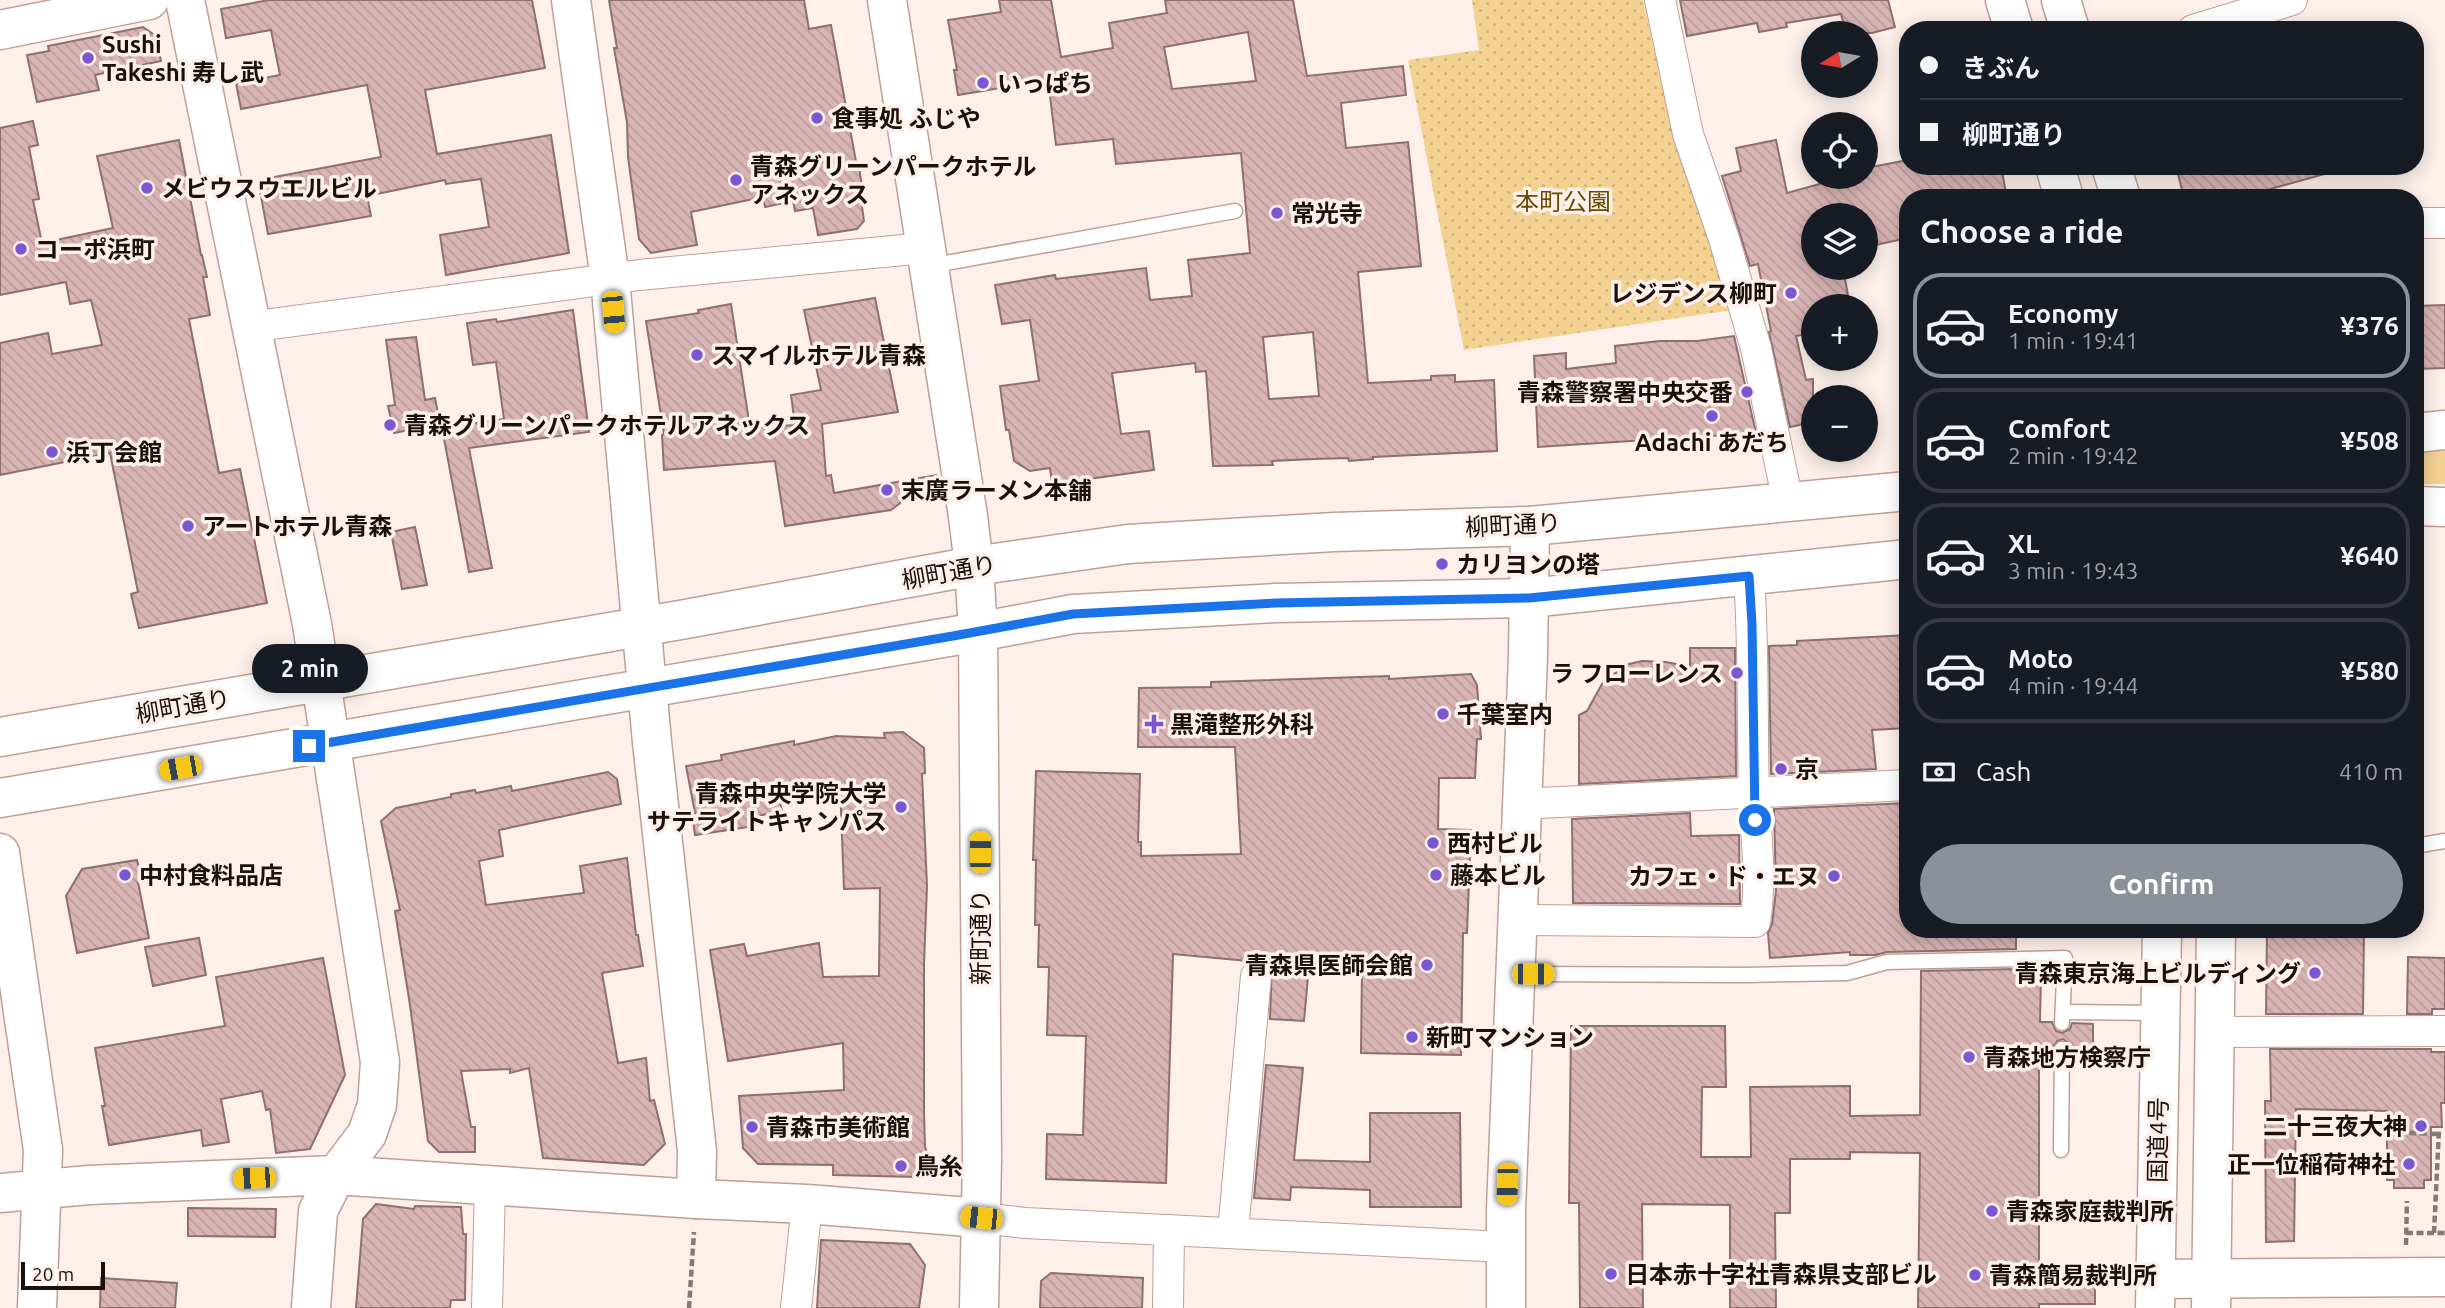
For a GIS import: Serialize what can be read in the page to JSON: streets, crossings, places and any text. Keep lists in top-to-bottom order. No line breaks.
{"streets":{"main road":["柳町通り","新町通り","国道4号"]},"crossings":[["柳町通り","新町通り"]],"parks":["本町公園"],"places":{"other":["Sushi Takeshi 寿し武","いっぱち","食事処 ふじや","青森グリーンパークホテル アネックス","メビウスウエルビル","常光寺","コーポ浜町","レジデンス柳町","スマイルホテル青森","青森警察署中央交番","Adachi あだち","青森グリーンパークホテルアネックス","浜丁会館","末廣ラーメン本舗","アートホテル青森","カリヨンの塔","ラ フローレンス","千葉室内","京","青森中央学院大学 サテライトキャンパス","西村ビル","中村食料品店","藤本ビル","カフェ・ド・エヌ","青森県医師会館","青森東京海上ビルディング","新町マンション","青森地方検察庁","二十三夜大神","青森市美術館","正一位稲荷神社","鳥糸","青森家庭裁判所","日本赤十字社青森県支部ビル","青森簡易裁判所"],"health":["黒滝整形外科"]},"scale_bar":"20 m","north":"left","page":{"map_buttons":["+","−"],"banner":["きぶん","柳町通り"],"heading":"Choose a ride","list":[{"name":"Economy","note":"1 min · 19:41","value":"¥376"},{"name":"Comfort","note":"2 min · 19:42","value":"¥508"},{"name":"XL","note":"3 min · 19:43","value":"¥640"},{"name":"Moto","note":"4 min · 19:44","value":"¥580"}],"bubble":"2 min","pay":["Cash","410 m"],"buttons":"Confirm","scale":"20 m"}}
